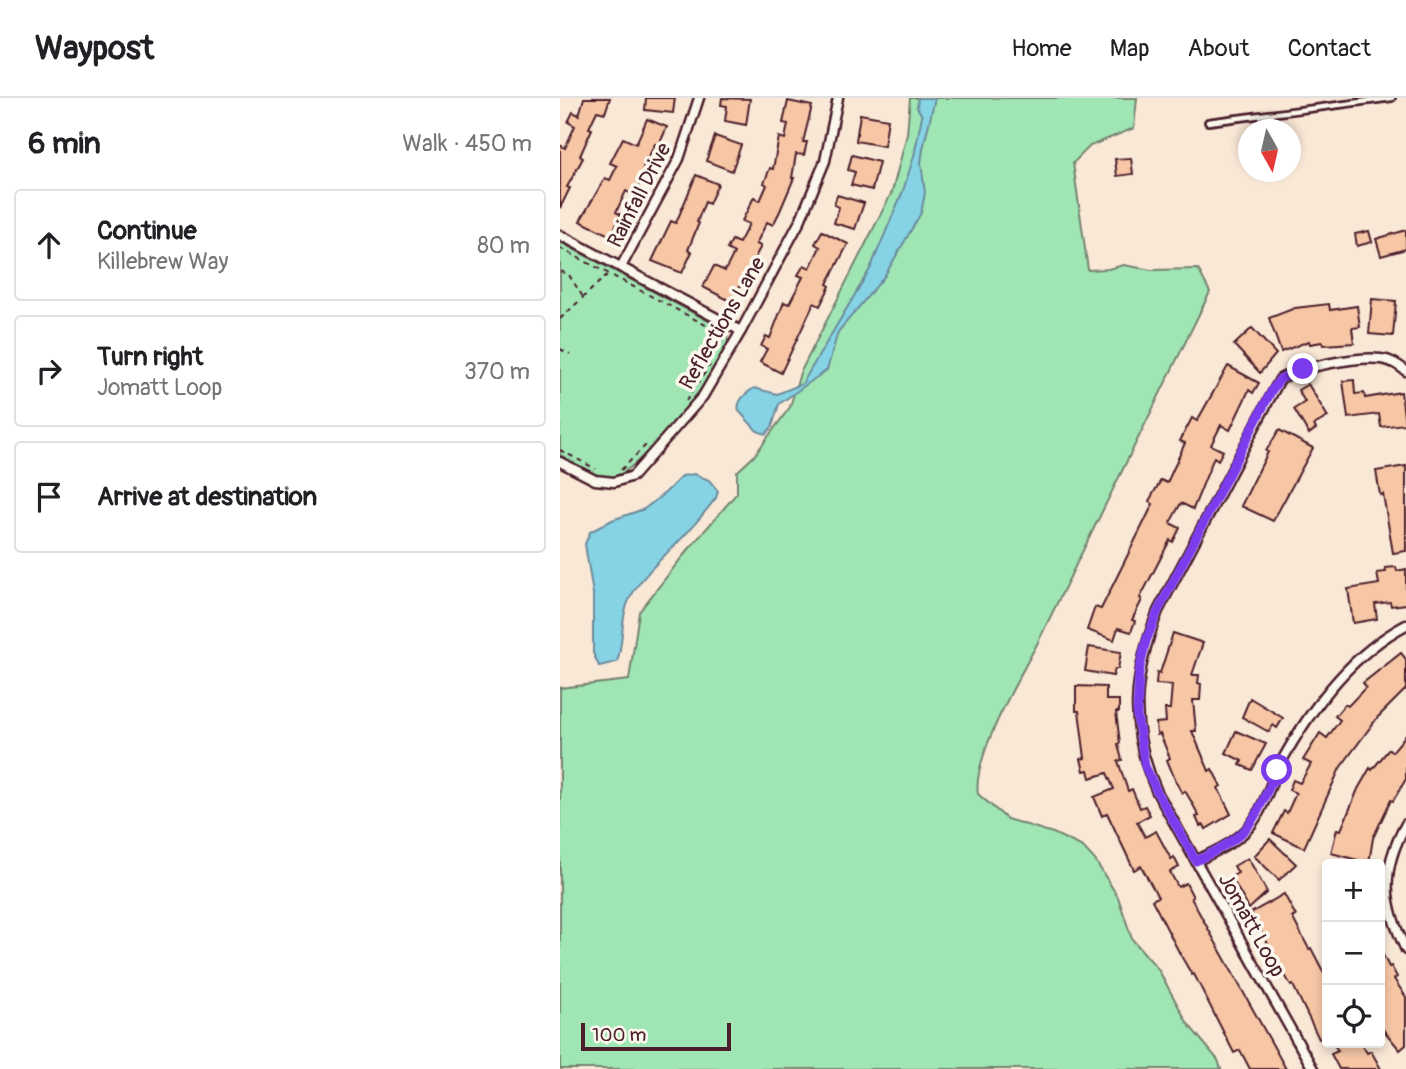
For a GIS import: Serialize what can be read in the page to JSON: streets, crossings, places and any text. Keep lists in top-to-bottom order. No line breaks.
{"streets":{"street":["Rainfall Drive","Reflections Lane","Jomatt Loop"]},"scale_bar":"100 m","north":"bottom","page":{"header":"Waypost","nav":["Home","Map","About","Contact"],"heading":["6 min","Walk · 450 m"],"list":[["Continue","Killebrew Way","80 m"],["Turn right","Jomatt Loop","370 m"],"Arrive at destination"],"map_buttons":["+","−"],"scale":"100 m"}}
